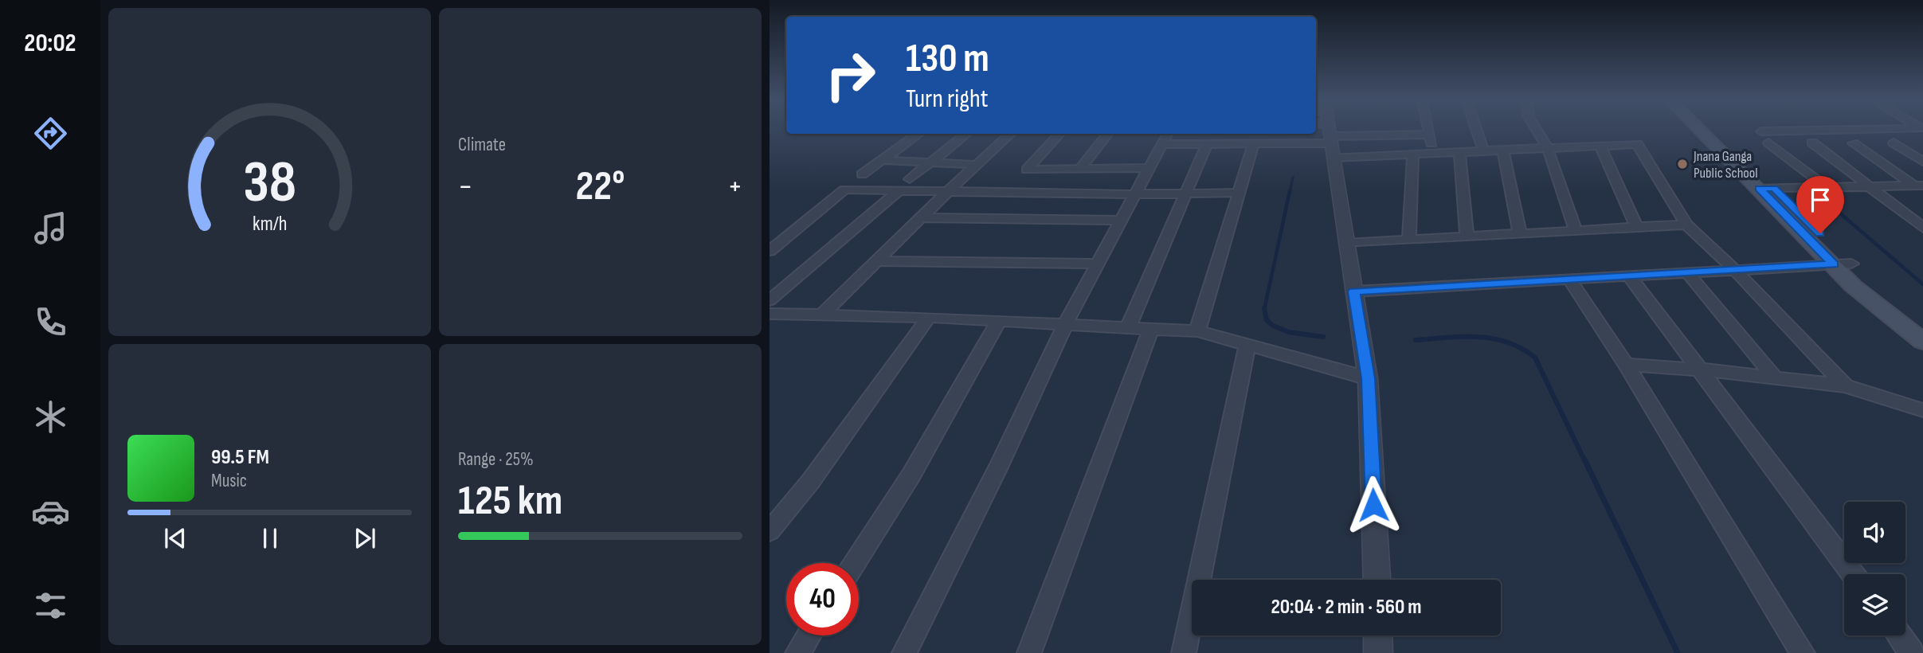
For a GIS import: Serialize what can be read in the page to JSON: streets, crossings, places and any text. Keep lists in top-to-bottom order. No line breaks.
{"places":["Jnana Ganga Public School"],"page":{"tabs":"20:02","tile":["Climate",["Range · 25%","125 km"]],"turn":["130 m","Turn right"],"heat":["−","22°","+"],"song":["99.5 FM","Music"],"limit":"40","trip":"20:04 · 2 min · 560 m","gauge":["38","km/h"]}}
